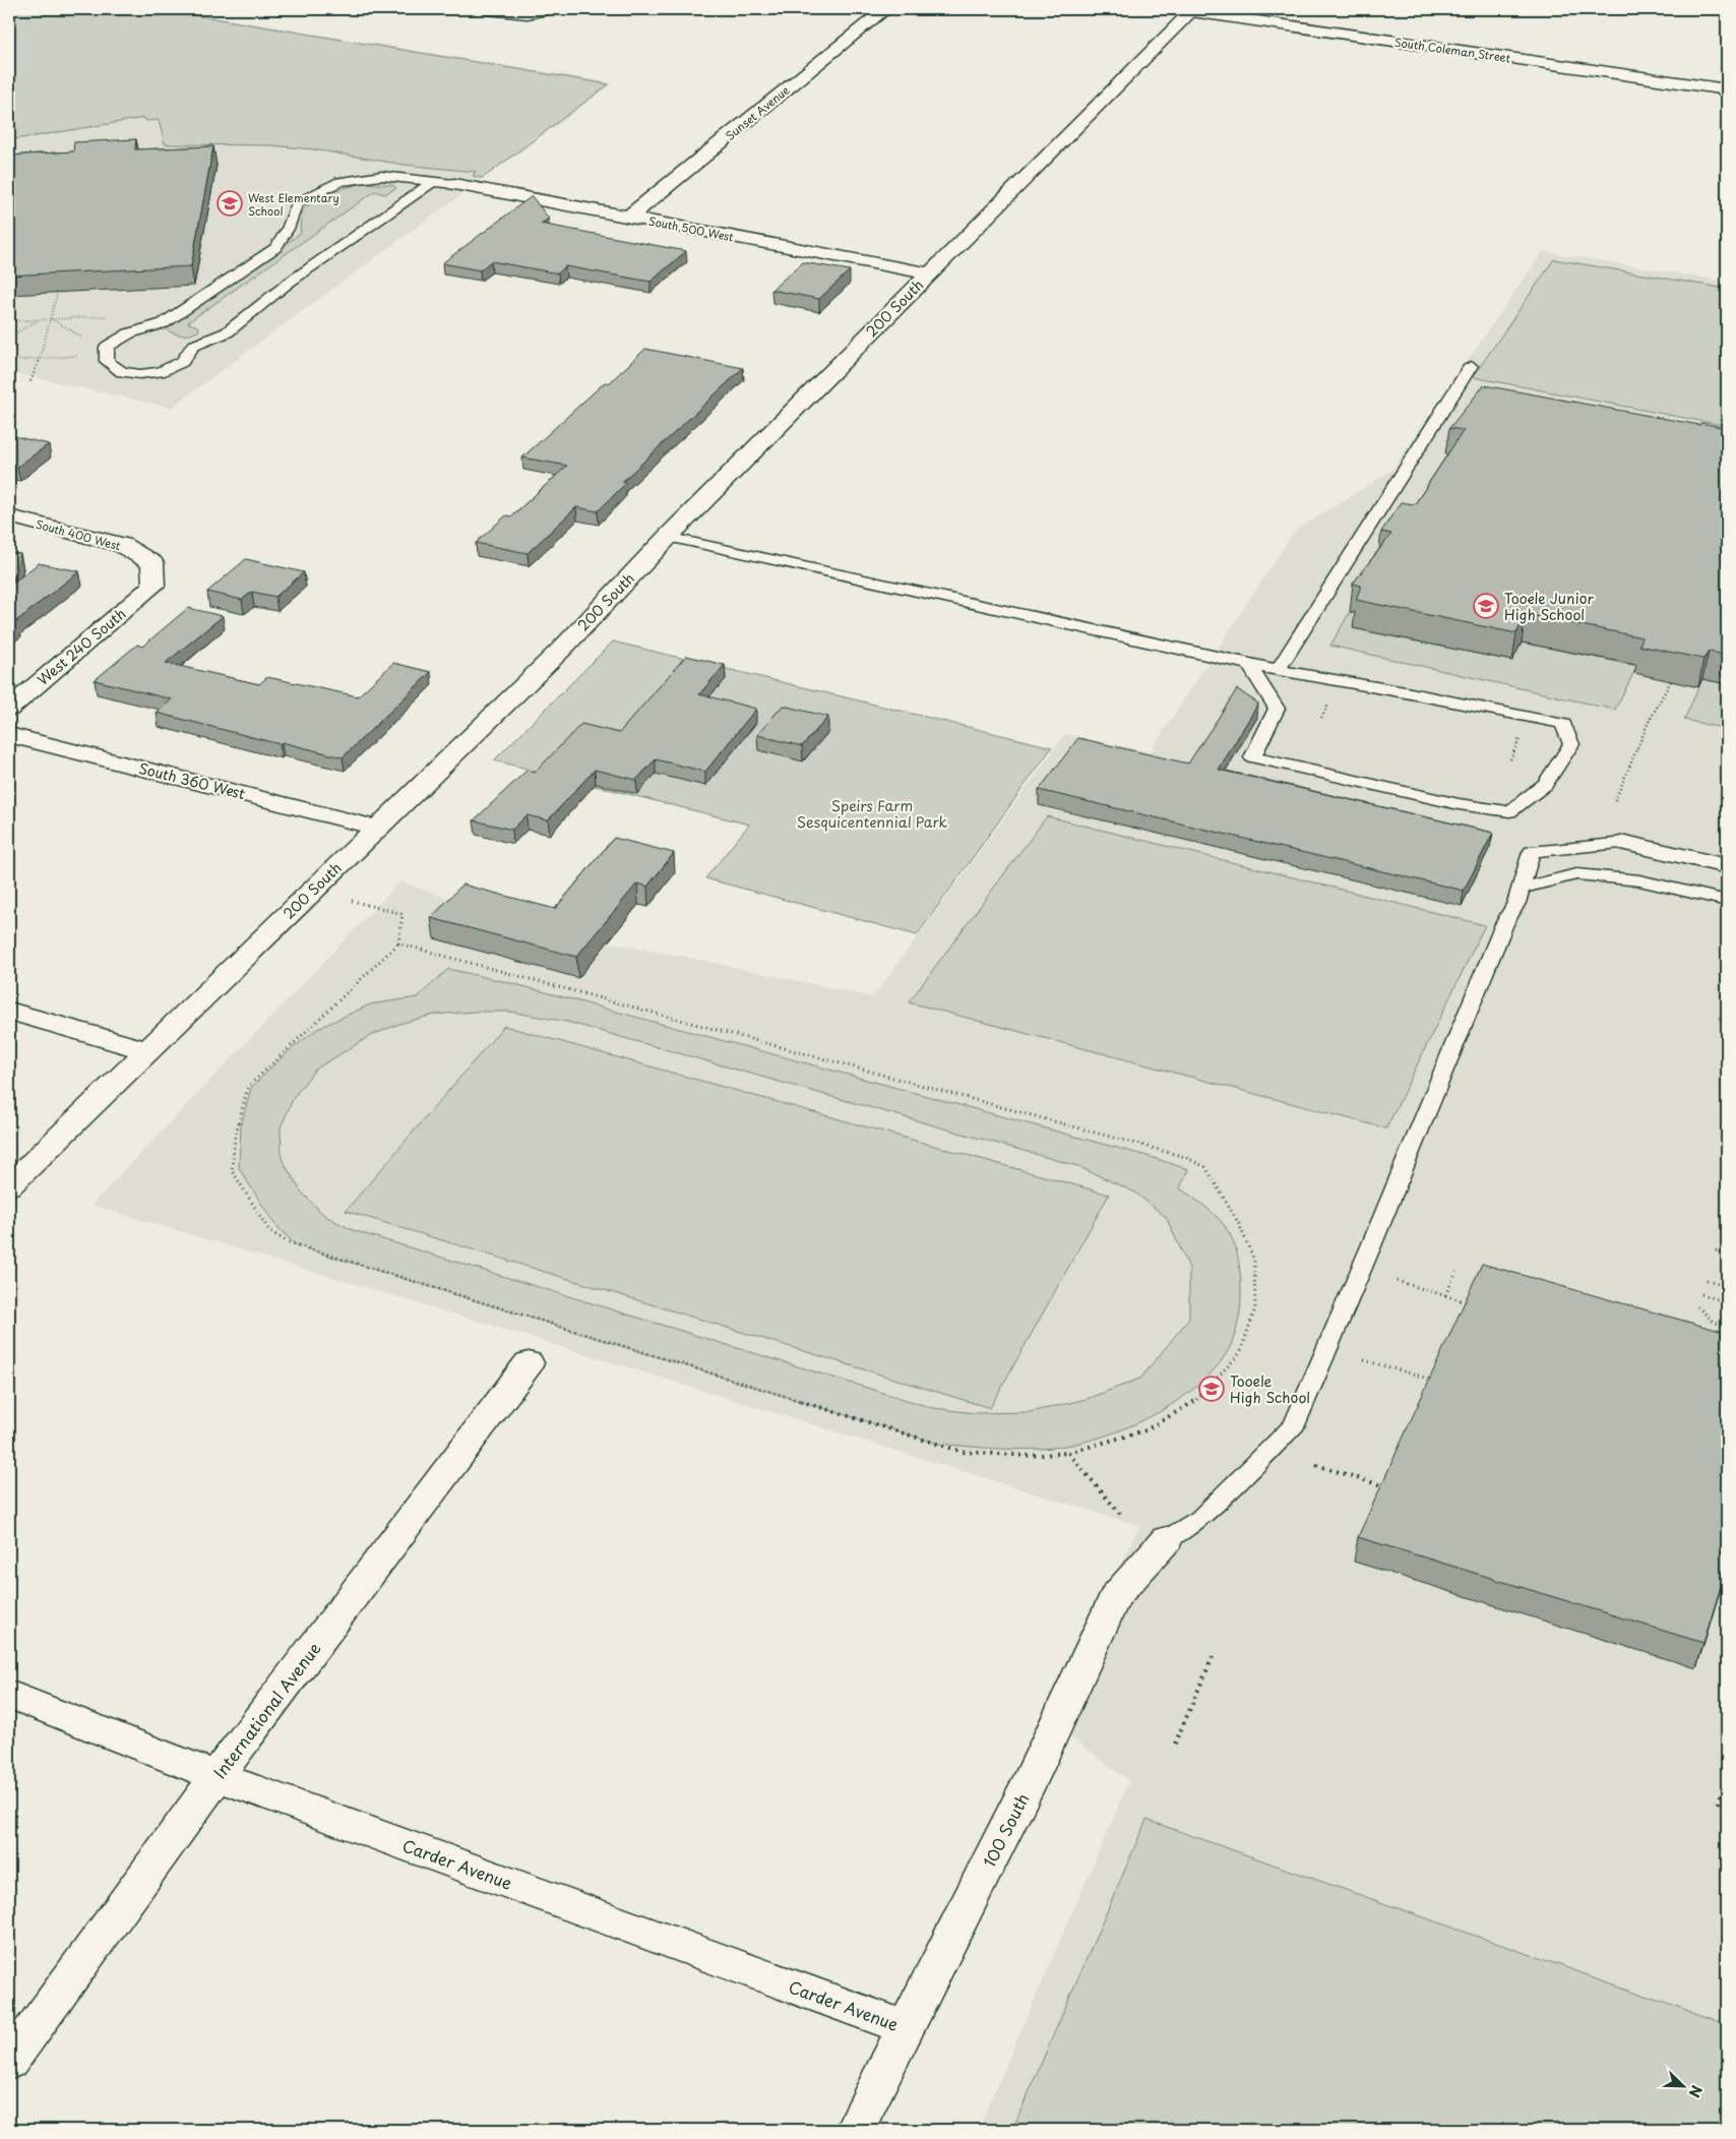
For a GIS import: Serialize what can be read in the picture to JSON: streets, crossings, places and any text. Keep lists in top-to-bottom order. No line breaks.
{"streets":{"street":["South Coleman Street","Sunset Avenue","South 500 West","200 South","South 400 West","West 240 South","South 360 West","International Avenue","100 South","Carder Avenue"]},"crossings":[["South Coleman Street","200 South"],["Sunset Avenue","South 500 West"],["South 500 West","200 South"],["200 South","South 360 West"],["South 400 West","West 240 South"],["International Avenue","Carder Avenue"],["100 South","Carder Avenue"]],"parks":["Speirs Farm Sesquicentennial Park"],"places":{"school or university":["West Elementary School","Tooele Junior High School","Tooele High School"]},"north":"bottom right"}
